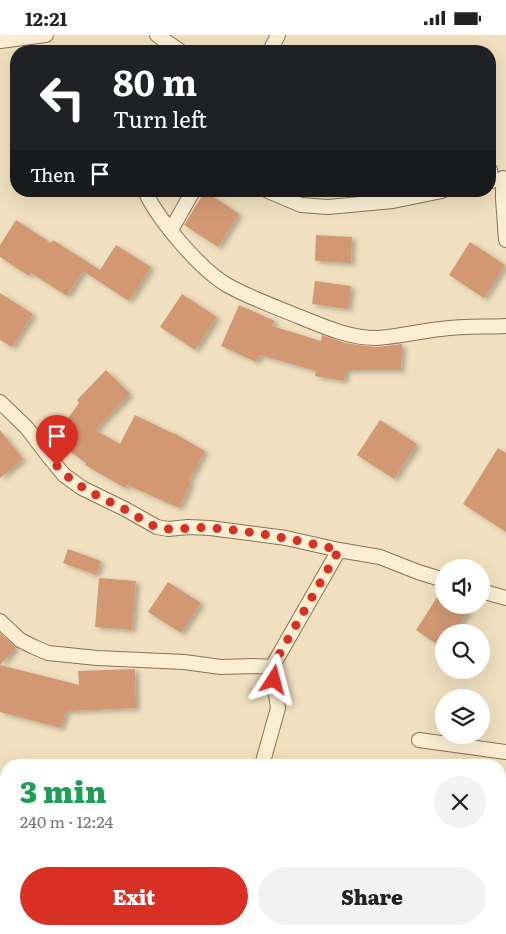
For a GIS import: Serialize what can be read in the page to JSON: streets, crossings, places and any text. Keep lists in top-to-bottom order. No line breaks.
{"page":{"status":"12:21","turn":["80 m","Turn left"],"then":"Then","heading":["3 min","240 m · 12:24"],"buttons":["Exit","Share"]}}
